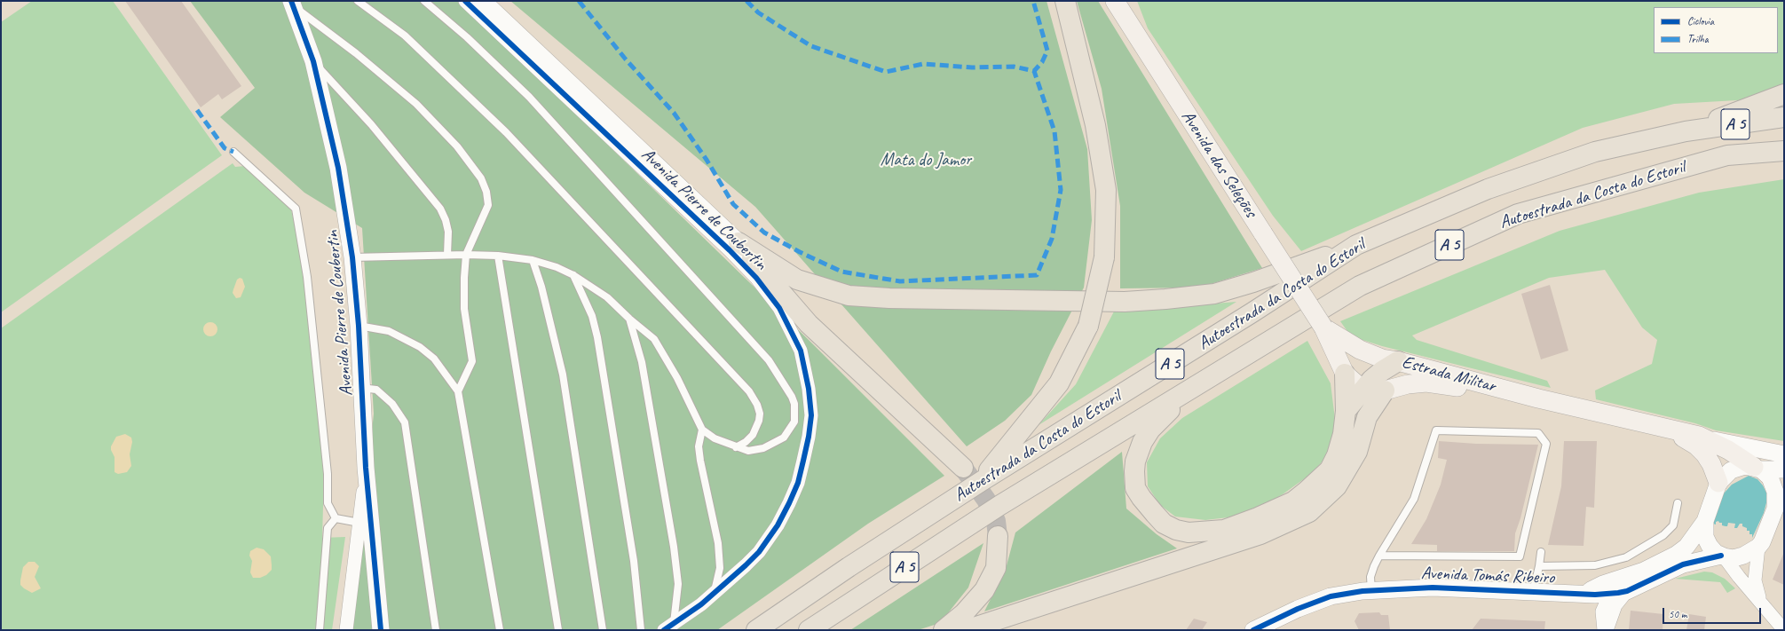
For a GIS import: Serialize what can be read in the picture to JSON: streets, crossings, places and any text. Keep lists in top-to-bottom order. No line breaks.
{"streets":{"highway":["A 5","Autoestrada da Costa do Estoril"],"main road":["Avenida das Seleções","Estrada Militar"],"street":["Avenida Pierre de Coubertin","Avenida Tomás Ribeiro"]},"crossings":[["Avenida das Seleções","Estrada Militar"],["Estrada Militar","Avenida Tomás Ribeiro"]],"parks":["Mata do Jamor"],"legend":["Ciclovia","Trilha"],"scale_bar":"50 m"}
